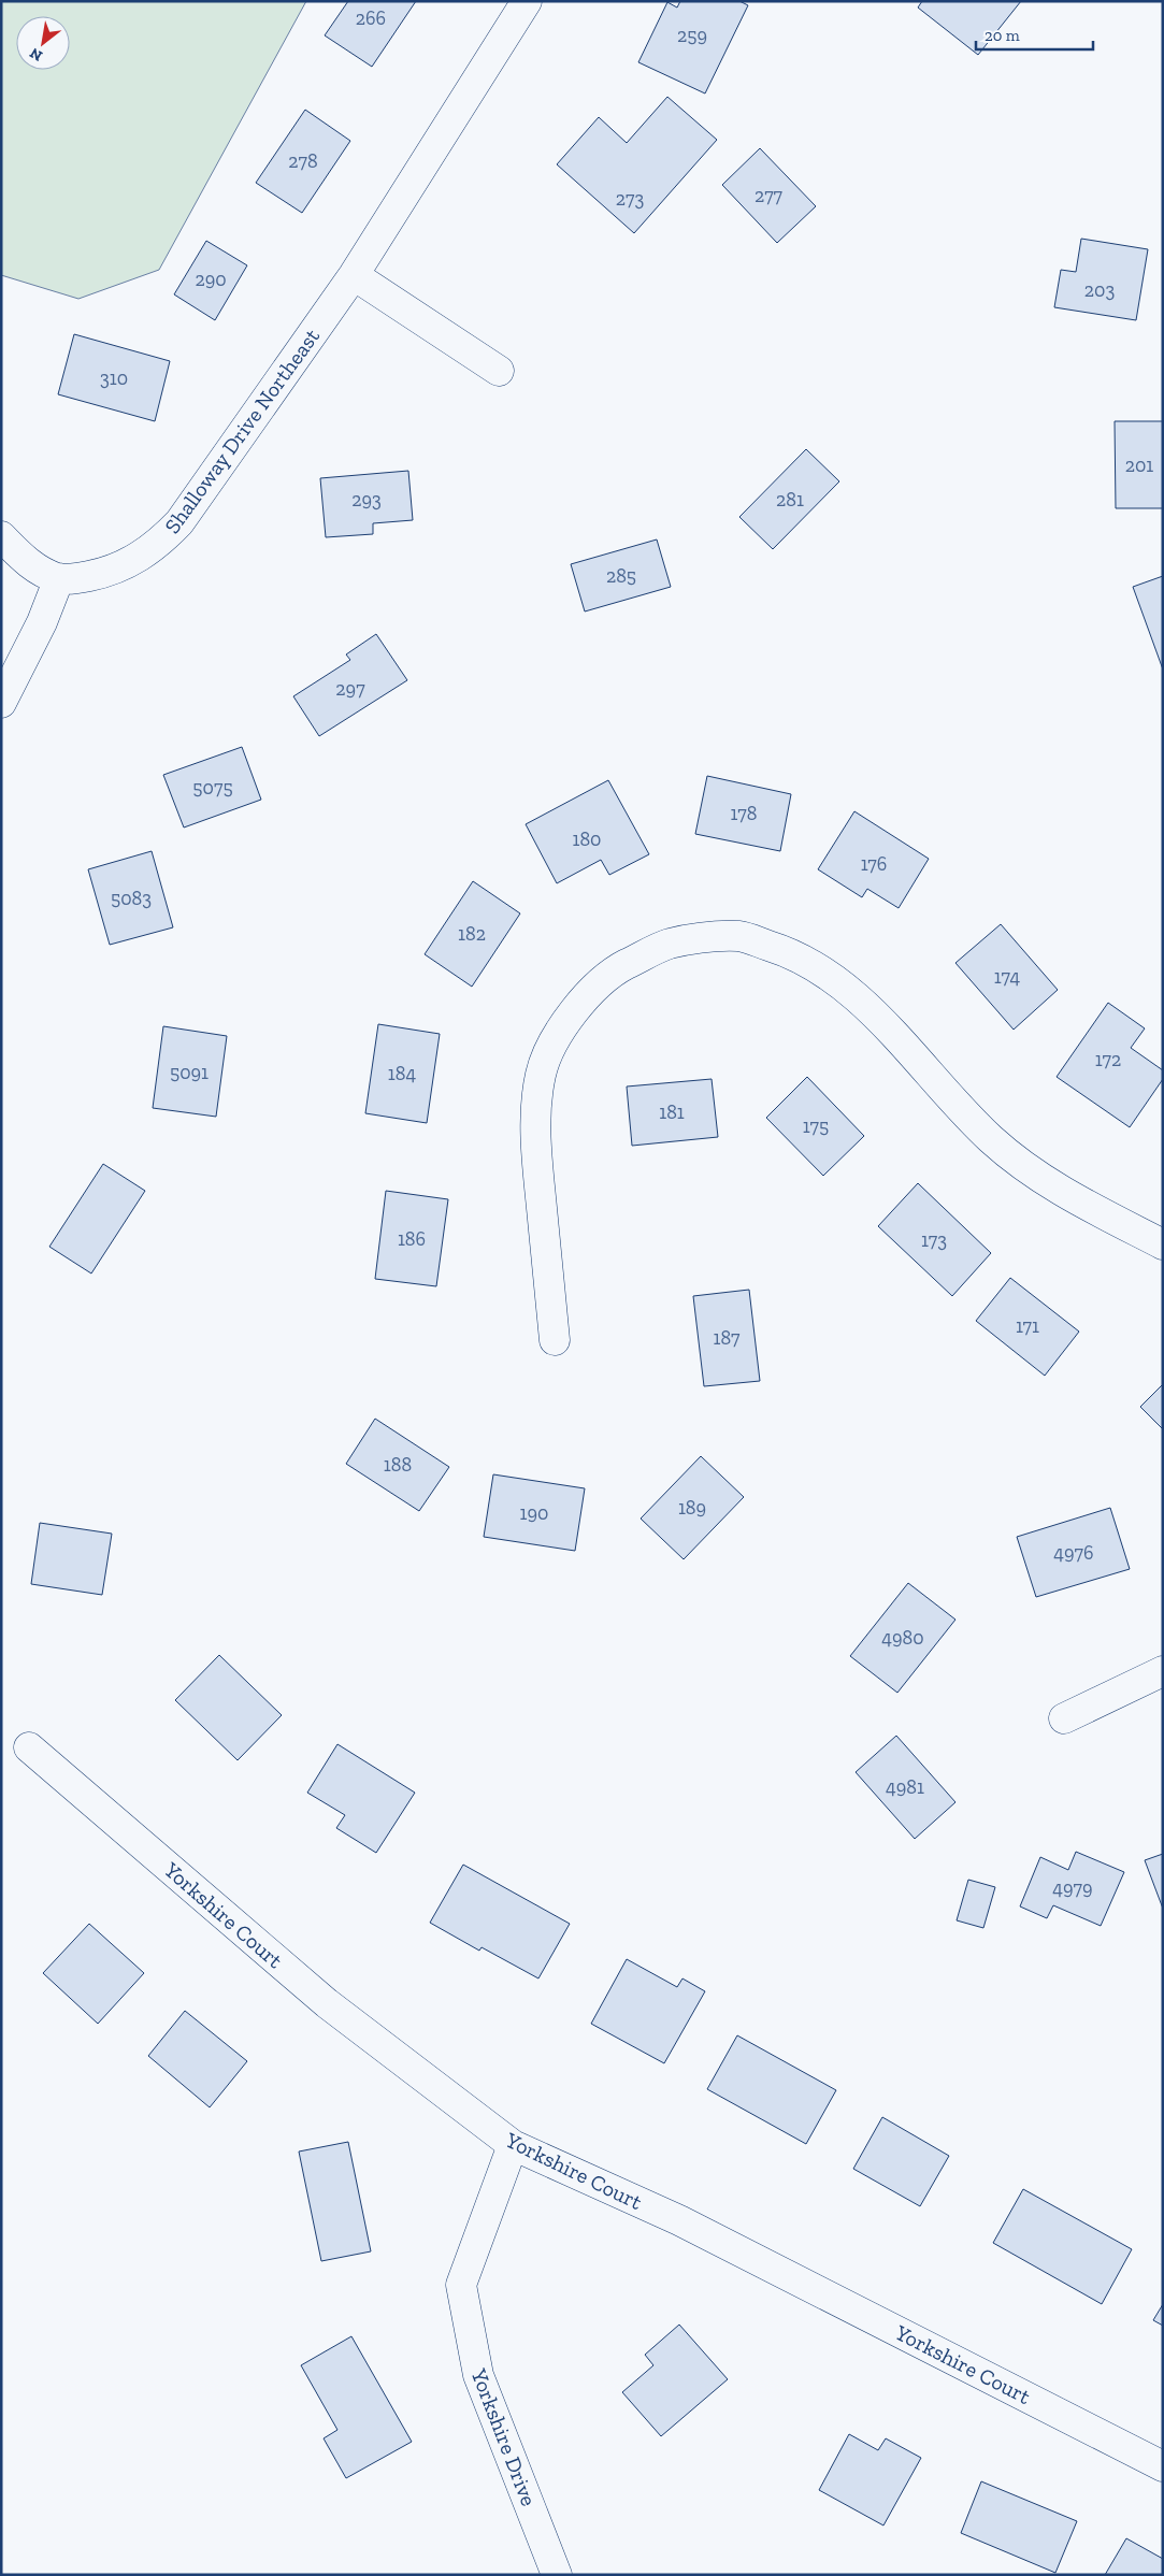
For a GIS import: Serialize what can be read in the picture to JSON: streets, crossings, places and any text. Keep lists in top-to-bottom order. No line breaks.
{"streets":{"street":["Shalloway Drive Northeast","Yorkshire Court","Yorkshire Drive"]},"crossings":[["Yorkshire Court","Yorkshire Drive"]],"house_numbers":["266","259","278","277","273","290","203","310","201","293","281","285","297","5075","178","180","176","5083","182","174","172","5091","184","181","175","186","173","171","187","188","189","190","4976","4980","4981","4979"],"scale_bar":"20 m","north":"bottom left"}
